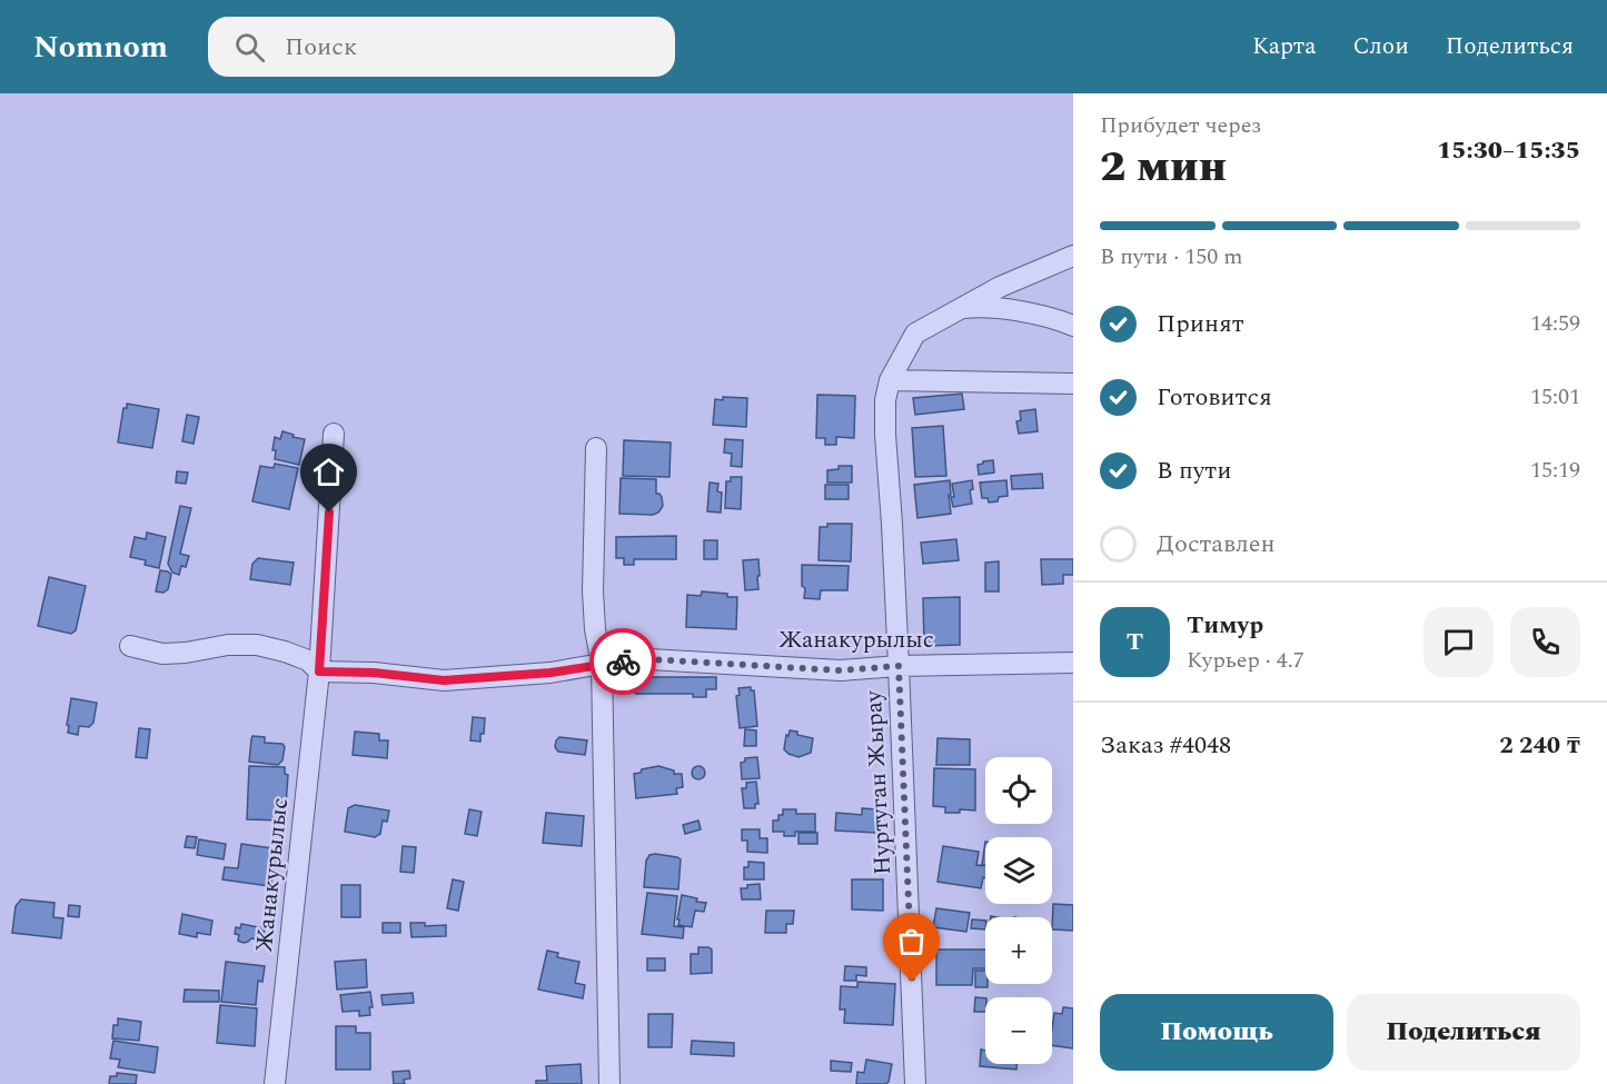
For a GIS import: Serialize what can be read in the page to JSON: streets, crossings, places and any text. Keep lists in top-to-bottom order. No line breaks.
{"streets":{"street":["Жанакурылыс","Нуртуган Жырау"]},"crossings":[["Жанакурылыс","Нуртуган Жырау"]],"page":{"header":"Nomnom","search":"Поиск","nav":["Карта","Слои","Поделиться"],"heading":["2 мин","Прибудет через","15:30–15:35"],"panel":["Тимур","Курьер · 4.7","Заказ #4048","2 240 ₸"],"bar":"В пути · 150 m","list":[["Принят","14:59"],["Готовится","15:01"],["В пути","15:19"],"Доставлен"],"round":"Т","map_buttons":["+","−"],"buttons":["Помощь","Поделиться"]}}
